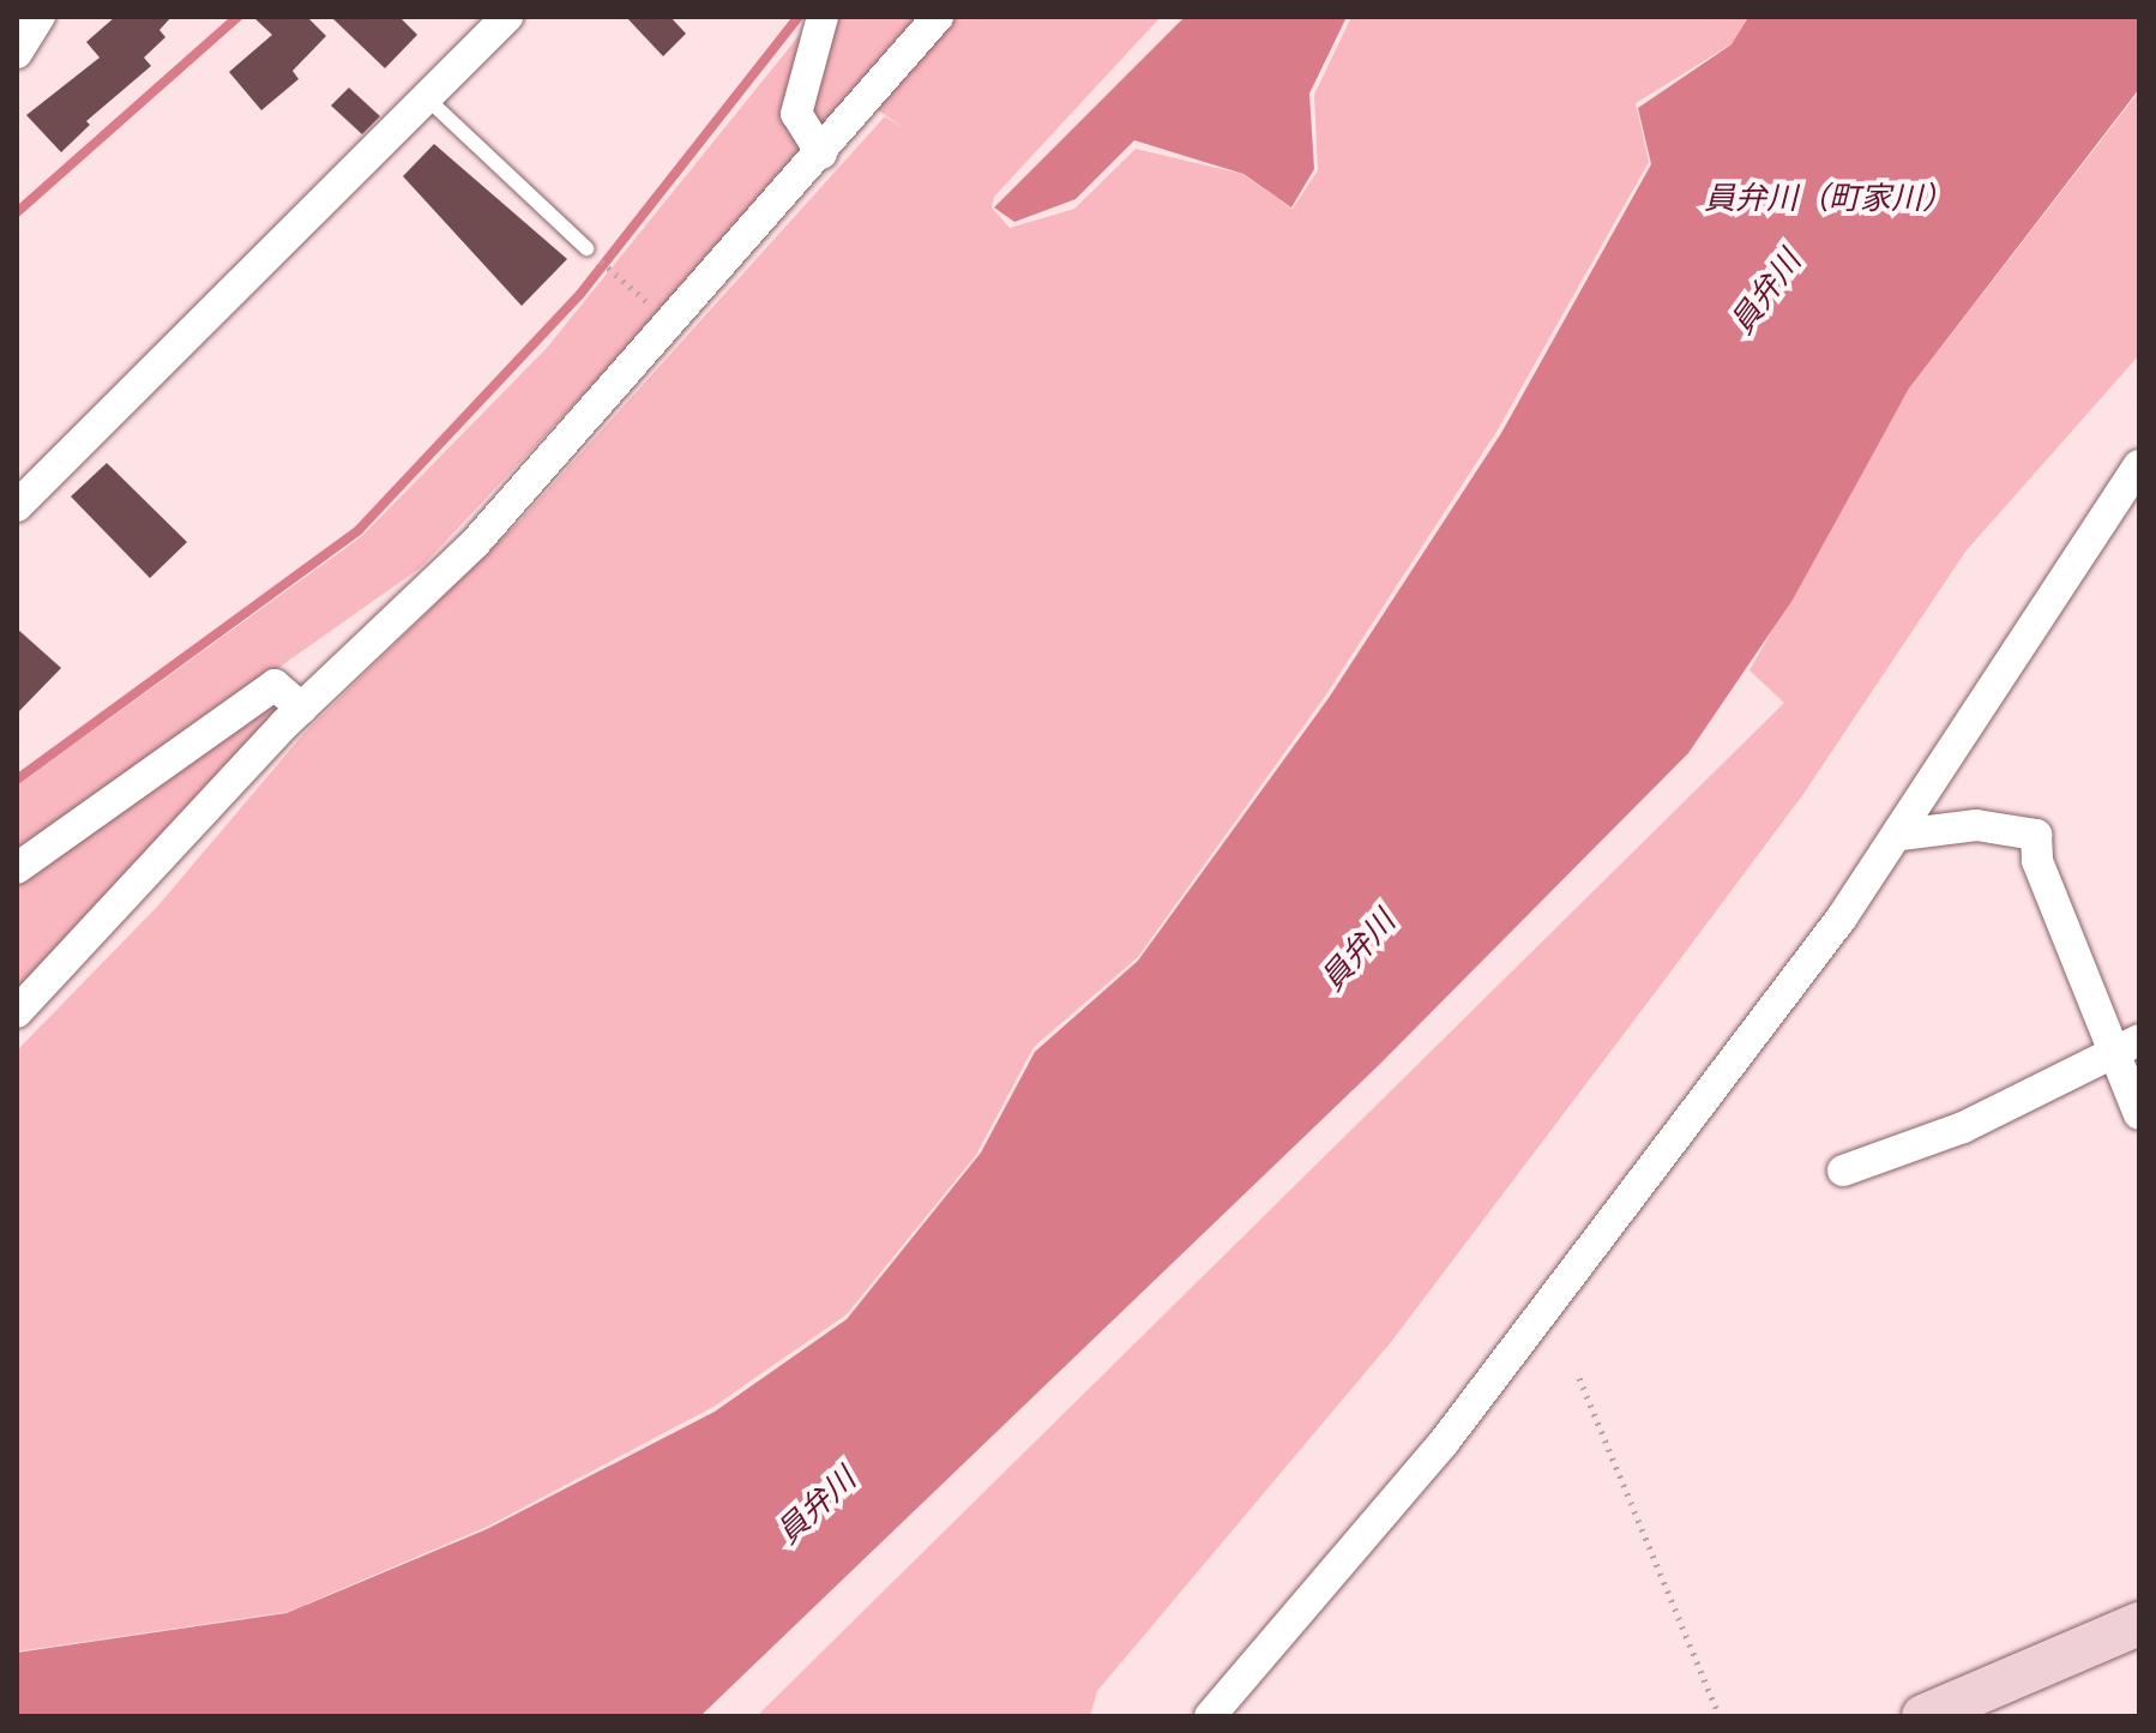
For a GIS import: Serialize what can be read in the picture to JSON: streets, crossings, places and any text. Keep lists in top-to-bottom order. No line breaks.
{"water":["員弁川（町家川）","員弁川"]}
